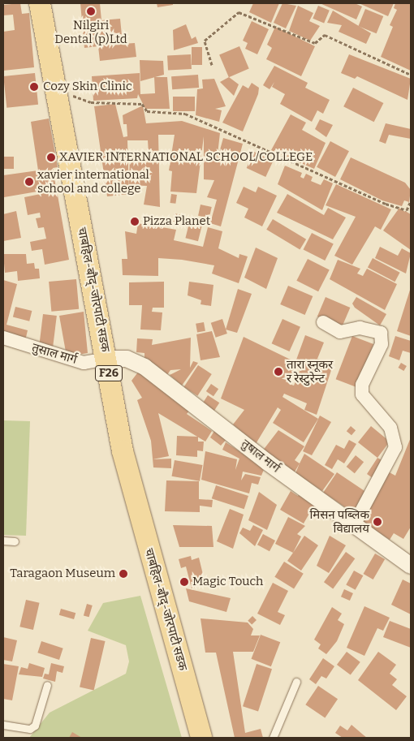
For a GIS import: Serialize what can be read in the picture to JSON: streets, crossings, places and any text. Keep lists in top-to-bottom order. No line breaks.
{"streets":{"main road":["चाबहिल-बौद्-जोरपाटी सडक","F26"],"street":["तुसाल मार्ग","तुषाल मार्ग"]},"crossings":[["चाबहिल-बौद्-जोरपाटी सडक","तुसाल मार्ग"],["चाबहिल-बौद्-जोरपाटी सडक","तुषाल मार्ग"],["तुसाल मार्ग","तुषाल मार्ग"]],"places":["Nilgiri Dental (p)Ltd","Cozy Skin Clinic","XAVIER INTERNATIONAL SCHOOL/COLLEGE","xavier international school and college","Pizza Planet","तारा स्नूकर र रेस्टुरेन्ट","मिसन पब्लिक विद्यालय","Taragaon Museum","Magic Touch"]}
